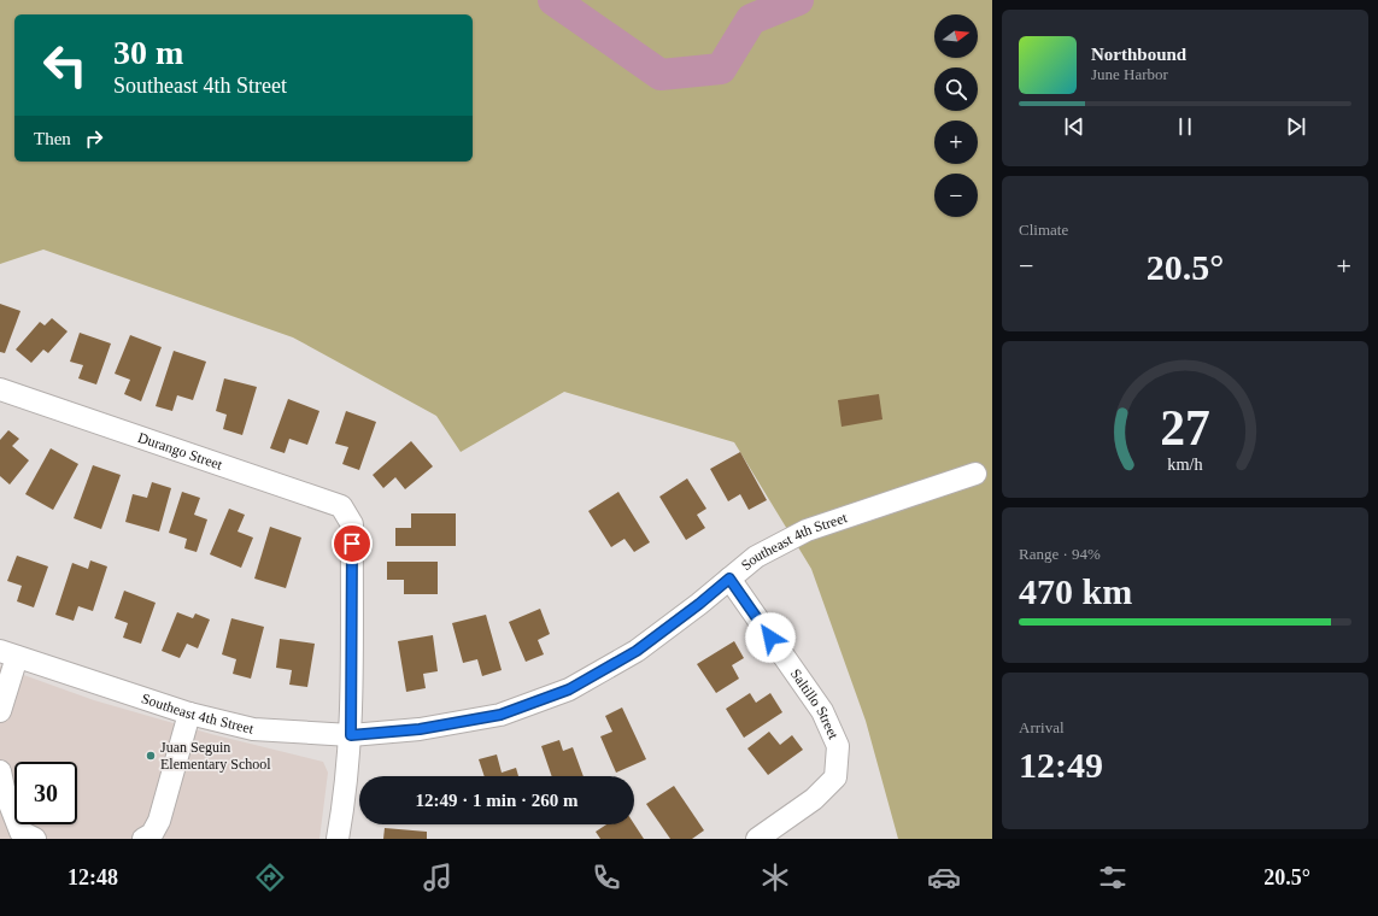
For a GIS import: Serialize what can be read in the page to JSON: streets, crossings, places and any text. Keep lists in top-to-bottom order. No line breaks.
{"streets":{"street":["Durango Street","Southeast 4th Street","Saltillo Street"]},"crossings":[["Durango Street","Southeast 4th Street"],["Southeast 4th Street","Saltillo Street"]],"places":["Juan Seguin Elementary School"],"north":"right","page":{"map_buttons":["+","−"],"turn":["30 m","Southeast 4th Street"],"song":["Northbound","June Harbor"],"then":"Then","tile":["Climate",["Range · 94%","470 km"],["Arrival","12:49"]],"heat":["−","20.5°","+"],"limit":"30","trip":"12:49 · 1 min · 260 m","tabs":["12:48","20.5°"],"gauge":["27","km/h"]}}
